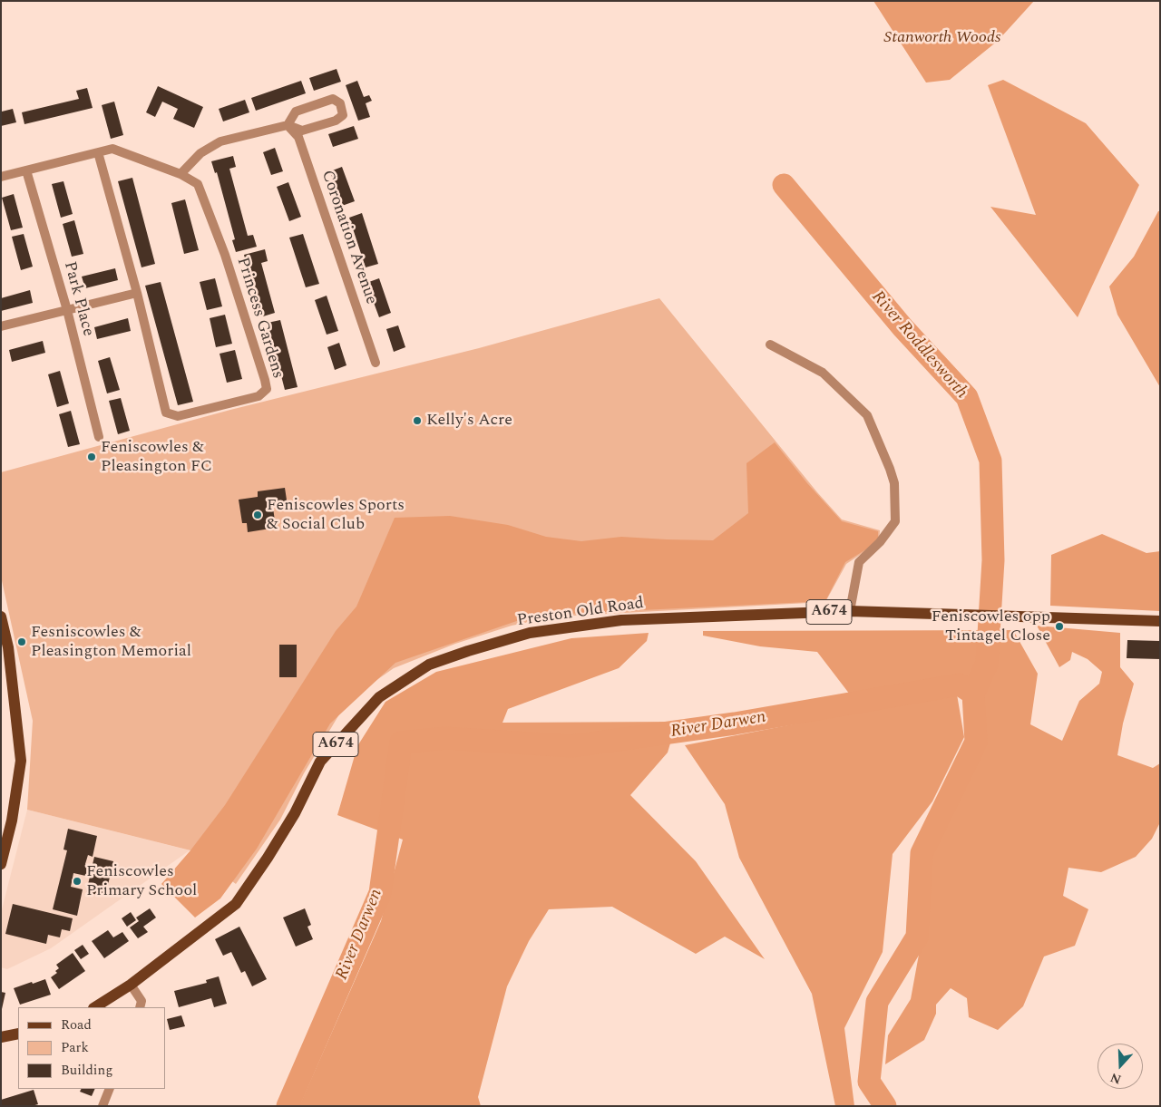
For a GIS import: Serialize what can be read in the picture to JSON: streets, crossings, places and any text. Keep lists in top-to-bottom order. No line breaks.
{"streets":{"main road":["A674","Preston Old Road"],"street":["Coronation Avenue","Park Place","Princess Gardens"]},"crossings":[["Park Place","Princess Gardens"]],"water":["River Roddlesworth","River Darwen"],"parks":["Stanworth Woods"],"places":["Kelly's Acre","Feniscowles & Pleasington FC","Feniscowles Sports & Social Club","Feniscowles opp Tintagel Close","Fesniscowles & Pleasington Memorial","Feniscowles Primary School"],"legend":["Road","Park","Building"],"north":"bottom"}
